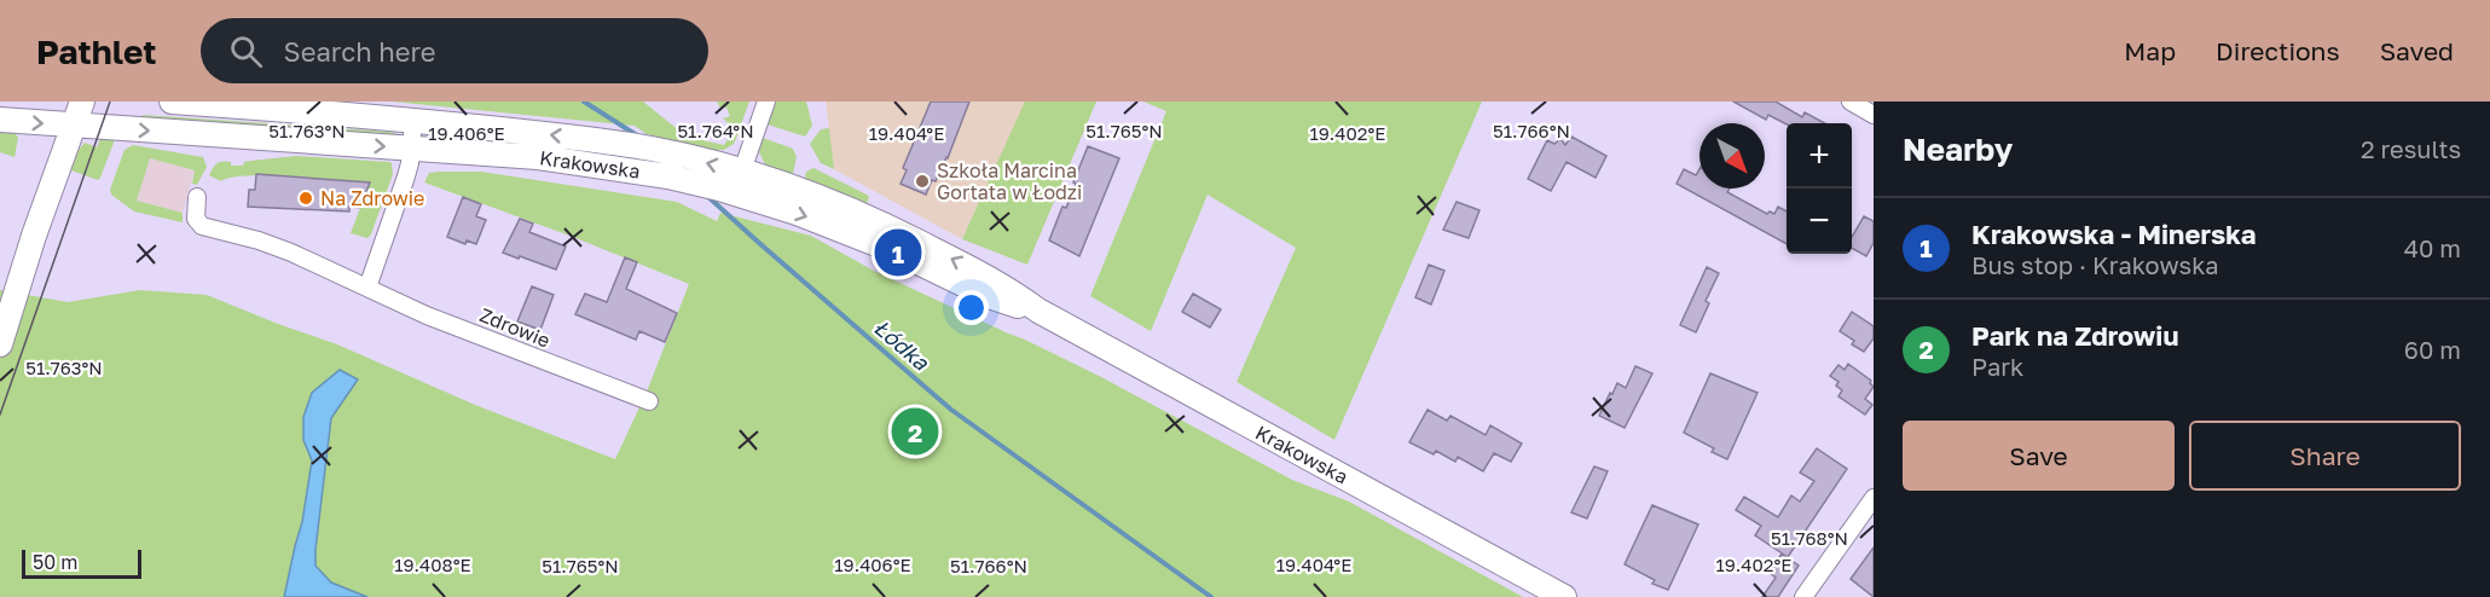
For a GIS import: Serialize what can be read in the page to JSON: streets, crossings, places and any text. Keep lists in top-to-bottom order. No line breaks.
{"streets":{"main road":["Krakowska"],"street":["Zdrowie"]},"water":["Łódka"],"places":["Szkoła Marcina Gortata w Łodzi","Na Zdrowie"],"scale_bar":"50 m","north":"bottom right","page":{"header":"Pathlet","search":"Search here","nav":["Map","Directions","Saved"],"heading":["Nearby","2 results"],"map_buttons":["+","−"],"list":[{"mark":"1","name":"Krakowska - Minerska","note":"Bus stop · Krakowska","value":"40 m"},{"mark":"2","name":"Park na Zdrowiu","note":"Park","value":"60 m"}],"pins":["1","2"],"buttons":["Save","Share"],"scale":"50 m"},"coordinates":["51.763°N","51.764°N","51.765°N","51.766°N","19.406°E","19.404°E","19.402°E","51.768°N","19.408°E"]}
